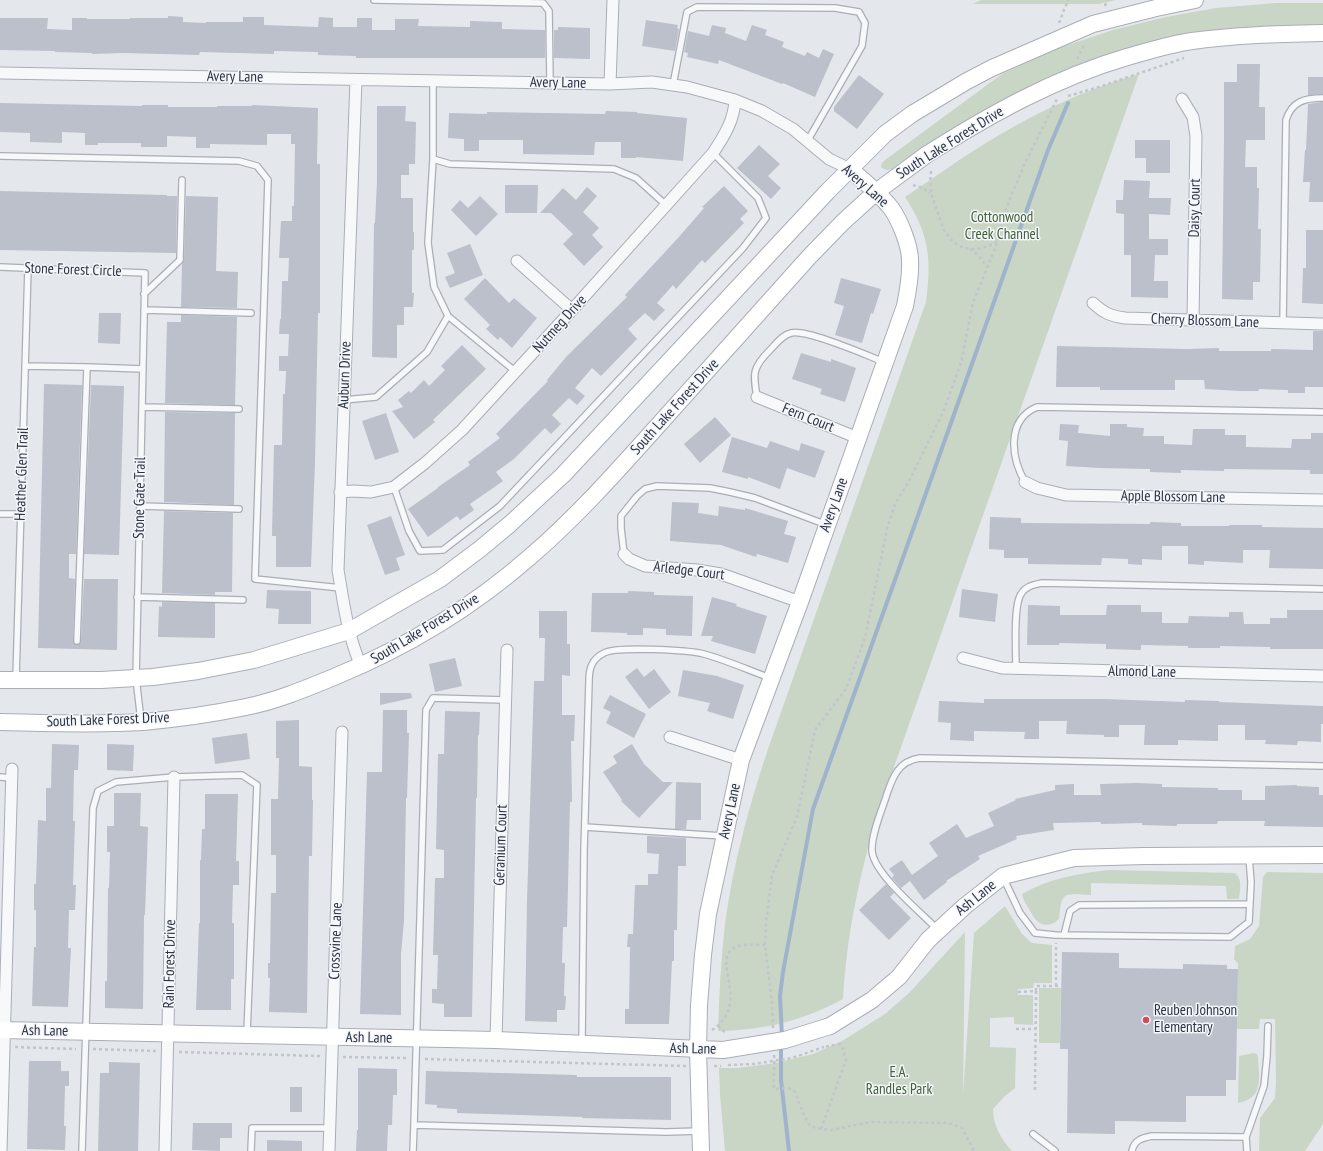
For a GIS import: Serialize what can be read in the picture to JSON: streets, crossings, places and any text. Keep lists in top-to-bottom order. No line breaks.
{"streets":{"main road":["Avery Lane","South Lake Forest Drive","Ash Lane"],"street":["Daisy Court","Cherry Blossom Lane","Nutmeg Drive","Auburn Drive","Fern Court","Apple Blossom Lane","Arledge Court","Almond Lane","Geranium Court","Crossvine Lane","Rain Forest Drive"],"lane":["Stone Forest Circle","Heather Glen Trail","Stone Gate Trail"]},"crossings":[["Avery Lane","South Lake Forest Drive"],["Avery Lane","Nutmeg Drive"],["Avery Lane","Auburn Drive"],["Avery Lane","Fern Court"],["Avery Lane","Arledge Court"],["Avery Lane","Ash Lane"],["South Lake Forest Drive","Auburn Drive"],["South Lake Forest Drive","Stone Gate Trail"],["Daisy Court","Cherry Blossom Lane"],["Stone Forest Circle","Heather Glen Trail"],["Stone Forest Circle","Stone Gate Trail"],["Nutmeg Drive","Auburn Drive"],["Geranium Court","Ash Lane"],["Ash Lane","Crossvine Lane"],["Ash Lane","Rain Forest Drive"]],"parks":["Cottonwood Creek Channel","E.A. Randles Park"],"places":["Reuben Johnson Elementary"]}
